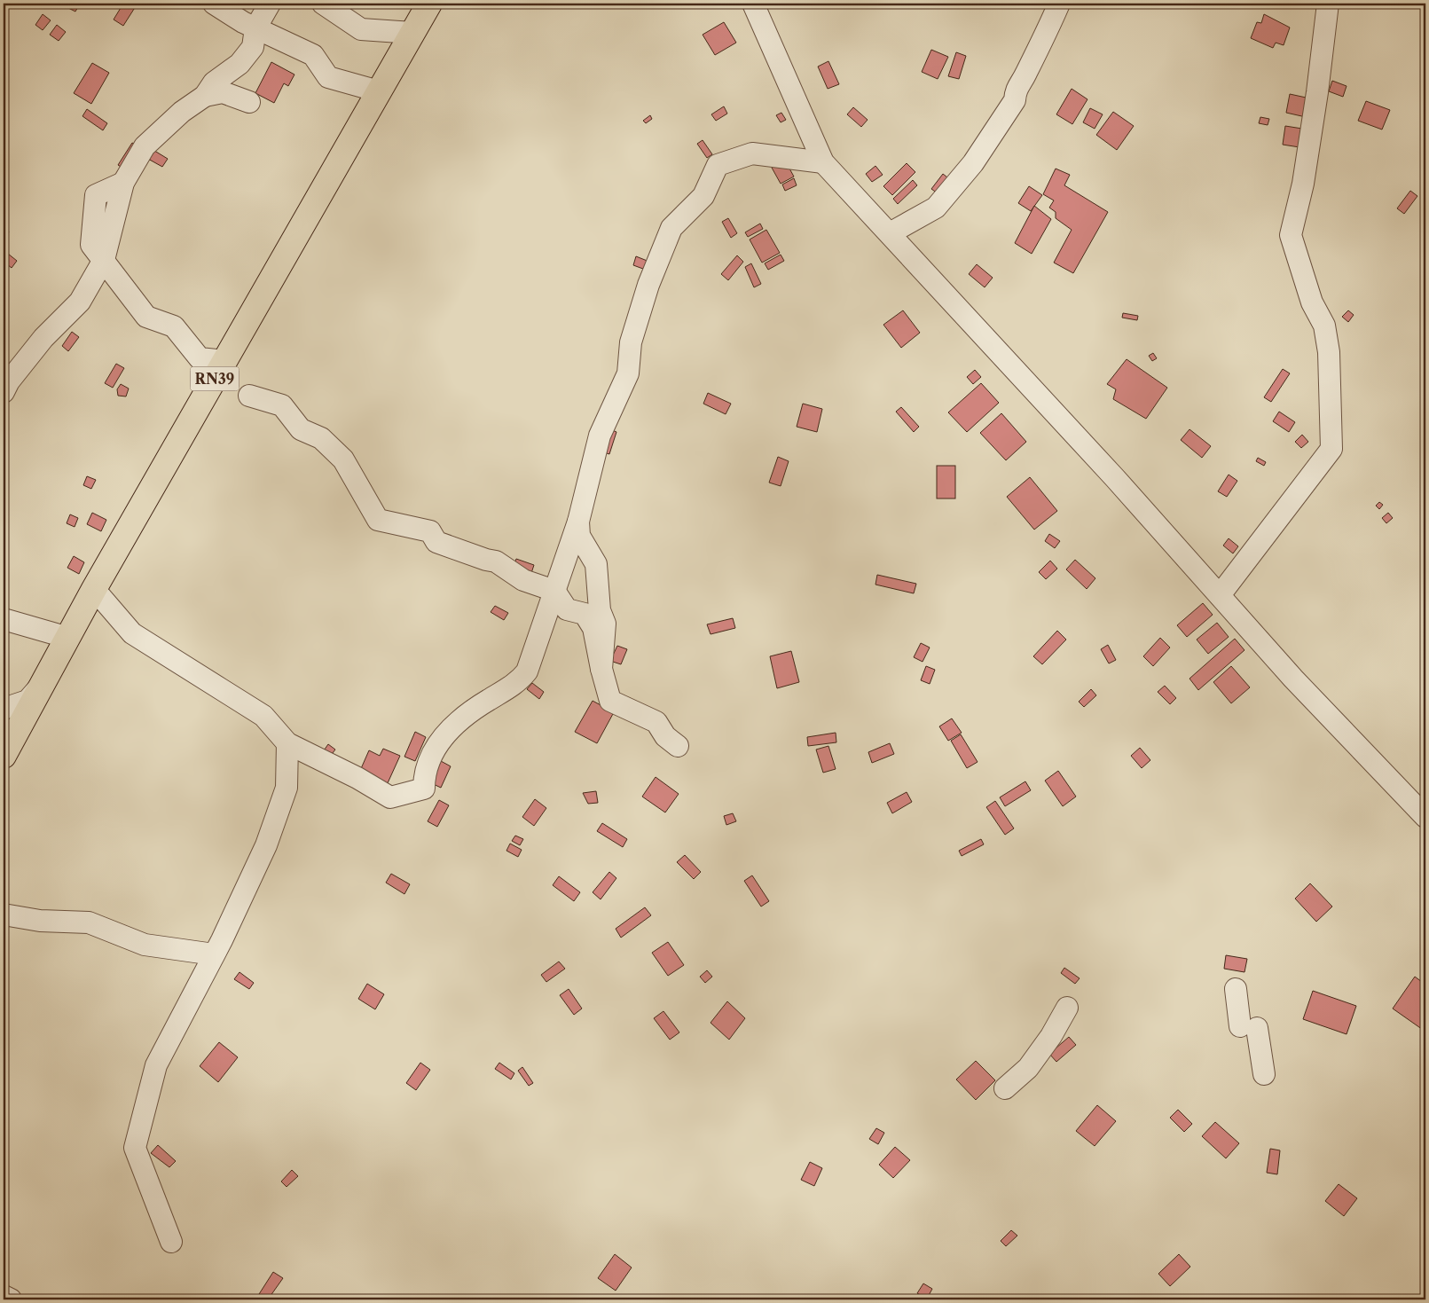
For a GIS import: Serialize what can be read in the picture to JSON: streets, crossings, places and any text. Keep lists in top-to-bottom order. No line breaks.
{"streets":{"highway":["RN39"]}}
